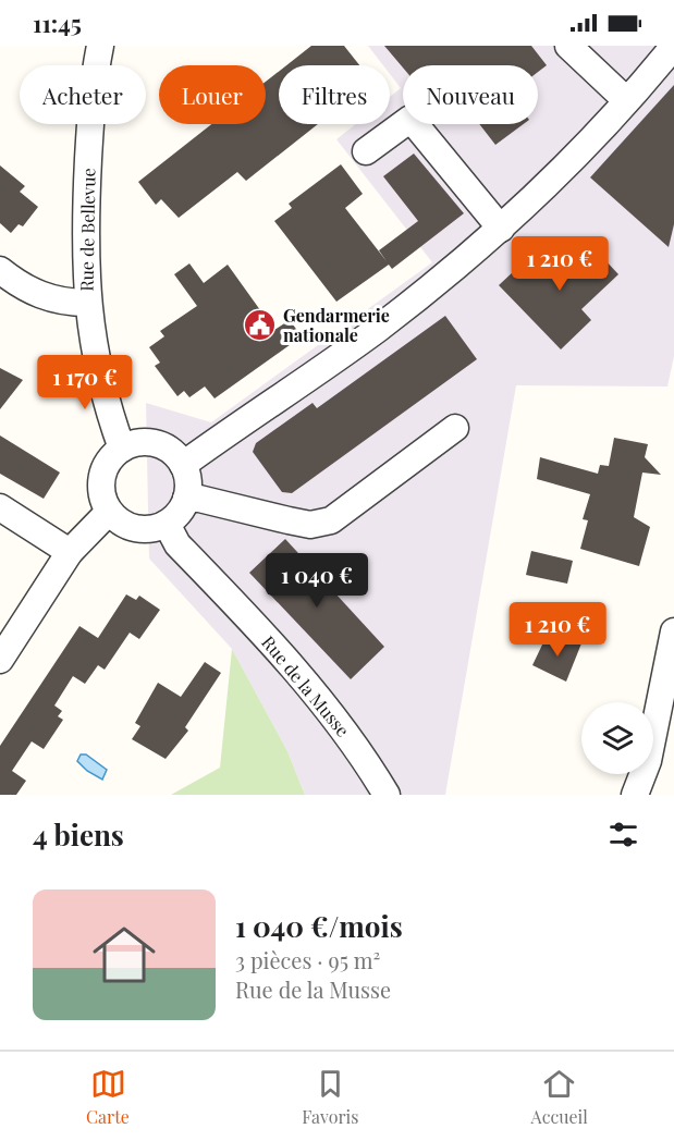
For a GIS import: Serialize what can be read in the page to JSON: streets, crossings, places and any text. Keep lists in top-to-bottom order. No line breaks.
{"streets":{"street":["Rue de Bellevue","Rue de la Musse"]},"crossings":[["Rue de Bellevue","Rue de la Musse"]],"places":{"public building":["Gendarmerie nationale"]},"page":{"status":"11:45","chip":["Acheter","Louer","Filtres","Nouveau"],"price":["1 210 €","1 170 €","1 040 €","1 210 €"],"heading":"4 biens","list":[{"name":"1 040 €/mois","note":"3 pièces · 95 m² · Rue de la Musse"}],"tabs":["Carte","Favoris","Accueil"]}}
